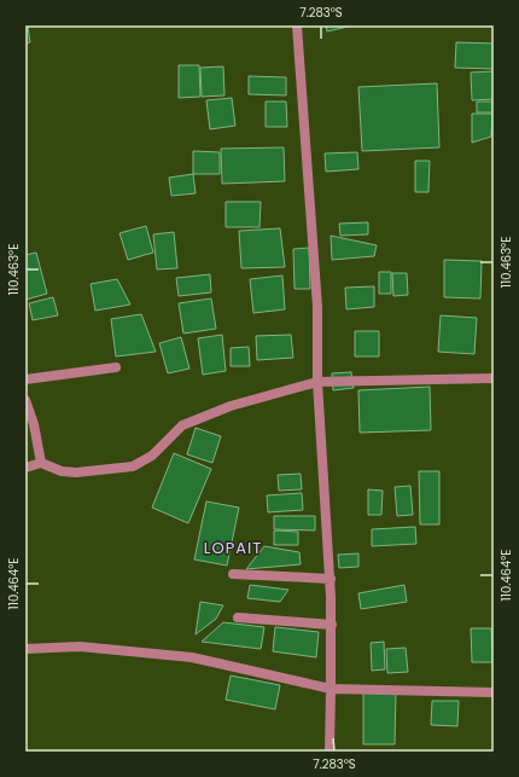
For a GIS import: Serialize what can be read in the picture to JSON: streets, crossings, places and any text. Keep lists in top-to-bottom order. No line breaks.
{"districts":["LOPAIT"],"coordinates":["7.283°S","110.463°E","110.464°E"]}
